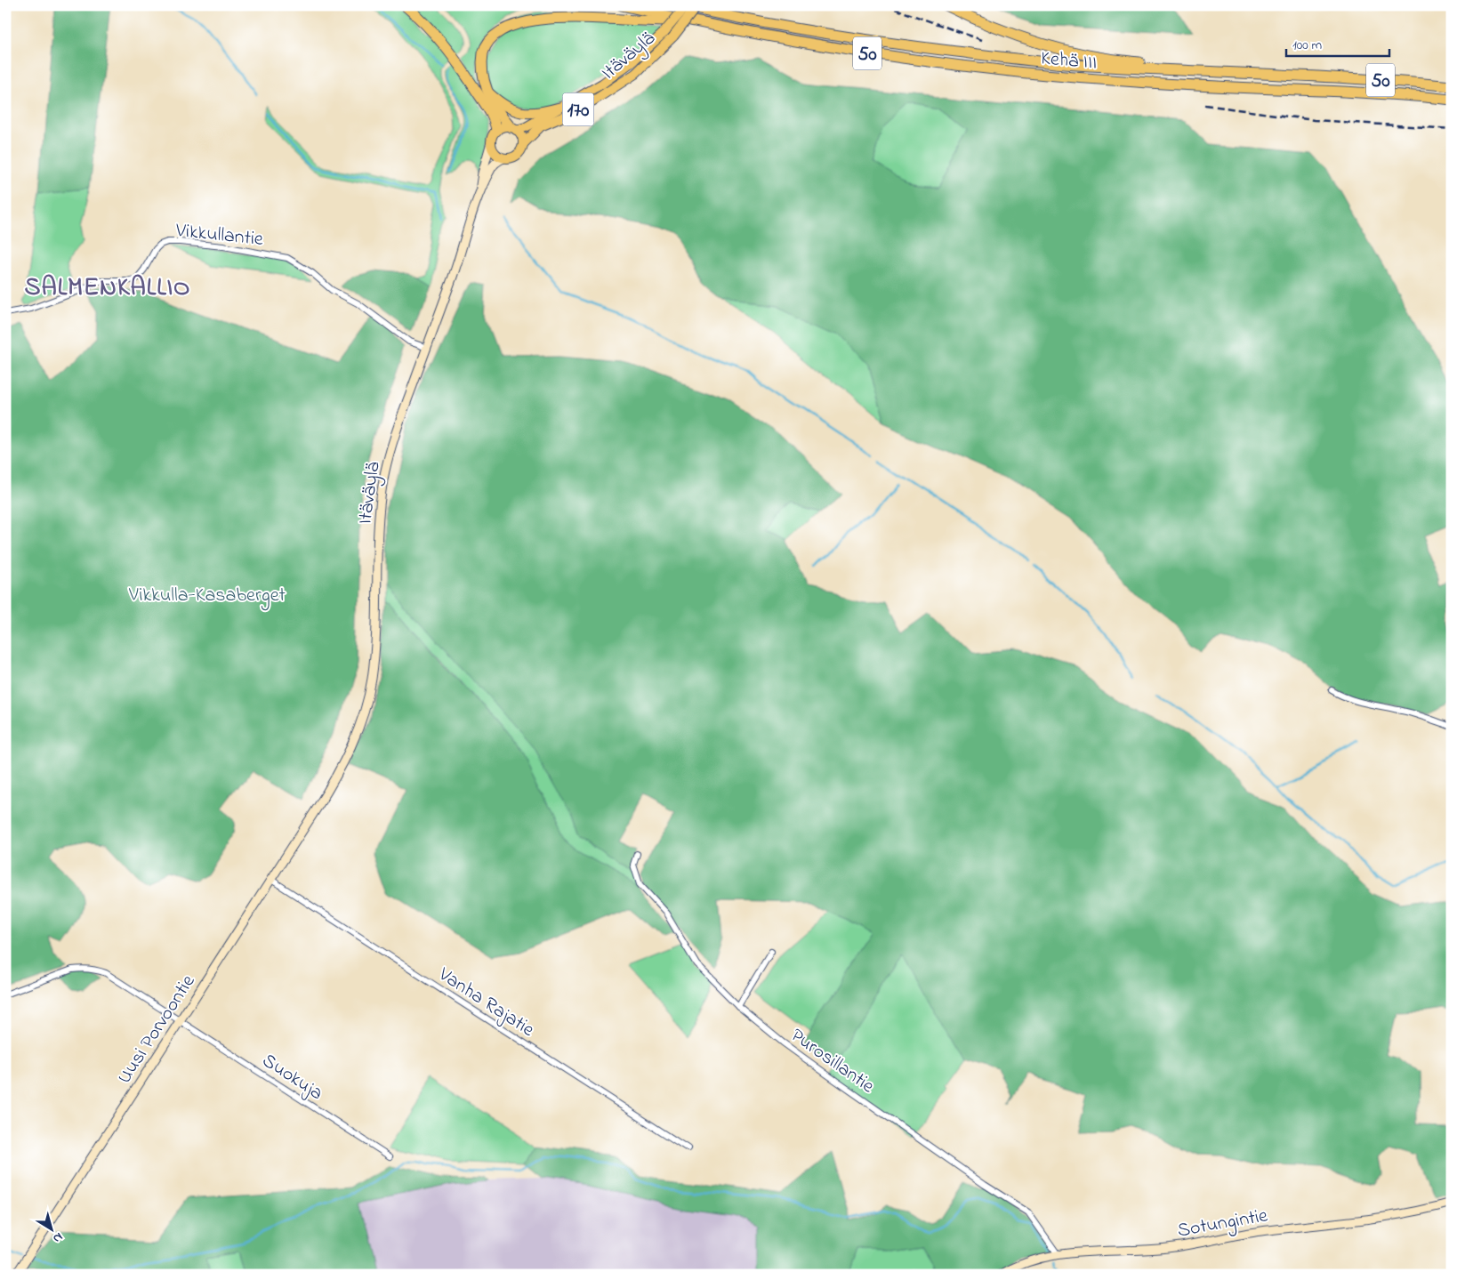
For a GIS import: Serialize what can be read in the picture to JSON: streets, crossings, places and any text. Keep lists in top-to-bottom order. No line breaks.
{"streets":{"highway":["50","Kehä III"],"main road":["Itäväylä","170","Uusi Porvoontie","Sotungintie"],"street":["Vikkullantie","Vanha Rajatie","Purosillantie","Suokuja"]},"crossings":[["Itäväylä","Vikkullantie"],["Itäväylä","Uusi Porvoontie"],["Vanha Rajatie","Uusi Porvoontie"],["Uusi Porvoontie","Suokuja"],["Purosillantie","Sotungintie"]],"districts":["SALMENKALLIO"],"parks":["Vikkulla-Kasaberget"],"scale_bar":"100 m","north":"bottom right"}
